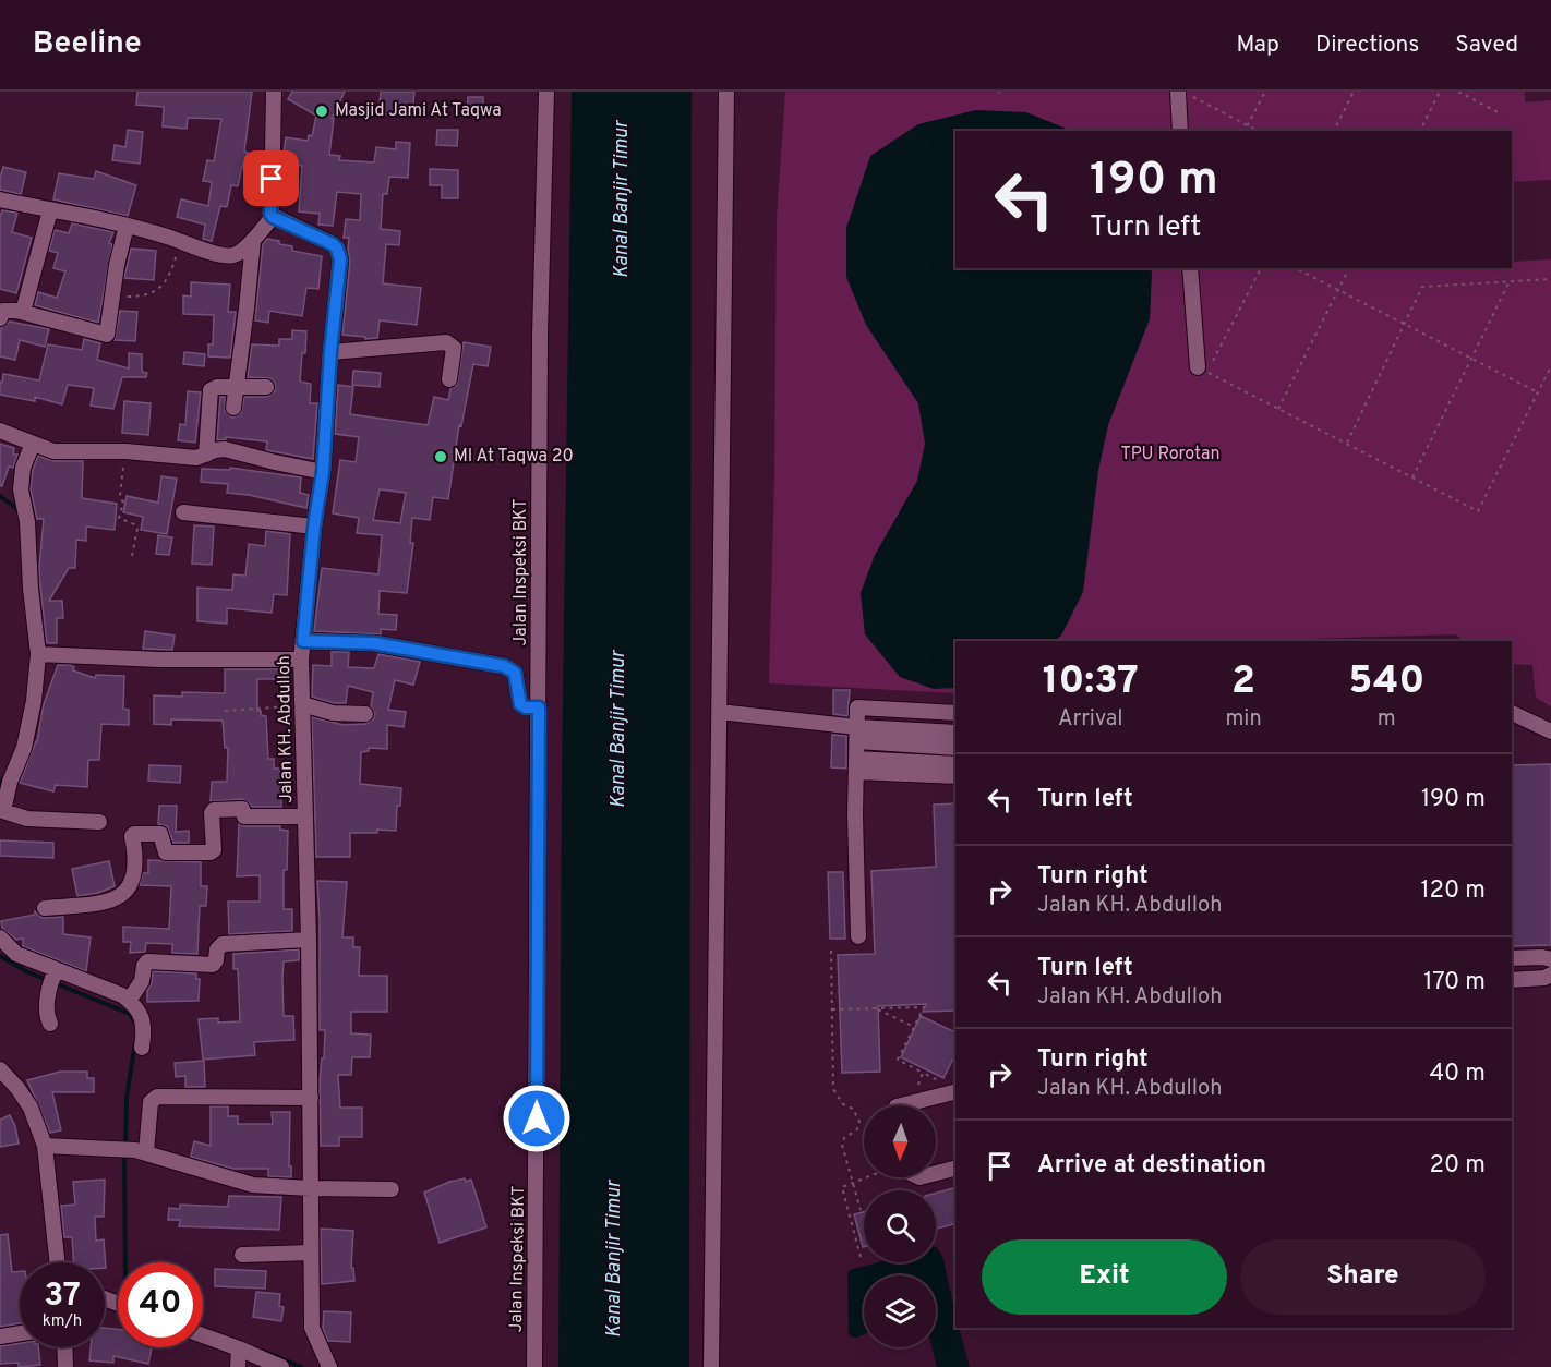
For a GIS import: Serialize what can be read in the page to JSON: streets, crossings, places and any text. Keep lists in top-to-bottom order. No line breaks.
{"streets":{"street":["Jalan Inspeksi BKT","Jalan KH. Abdulloh"]},"water":["Kanal Banjir Timur"],"parks":["TPU Rorotan"],"places":["Masjid Jami At Taqwa","MI At Taqwa 20"],"north":"bottom","page":{"header":"Beeline","nav":["Map","Directions","Saved"],"turn":["190 m","Turn left"],"eta":["10:37","Arrival","2","min","540","m"],"list":[{"name":"Turn left","value":"190 m"},{"name":"Turn right","note":"Jalan KH. Abdulloh","value":"120 m"},{"name":"Turn left","note":"Jalan KH. Abdulloh","value":"170 m"},{"name":"Turn right","note":"Jalan KH. Abdulloh","value":"40 m"},{"name":"Arrive at destination","value":"20 m"}],"buttons":["Exit","Share"],"speed":"37 km/h","limit":"40"}}
